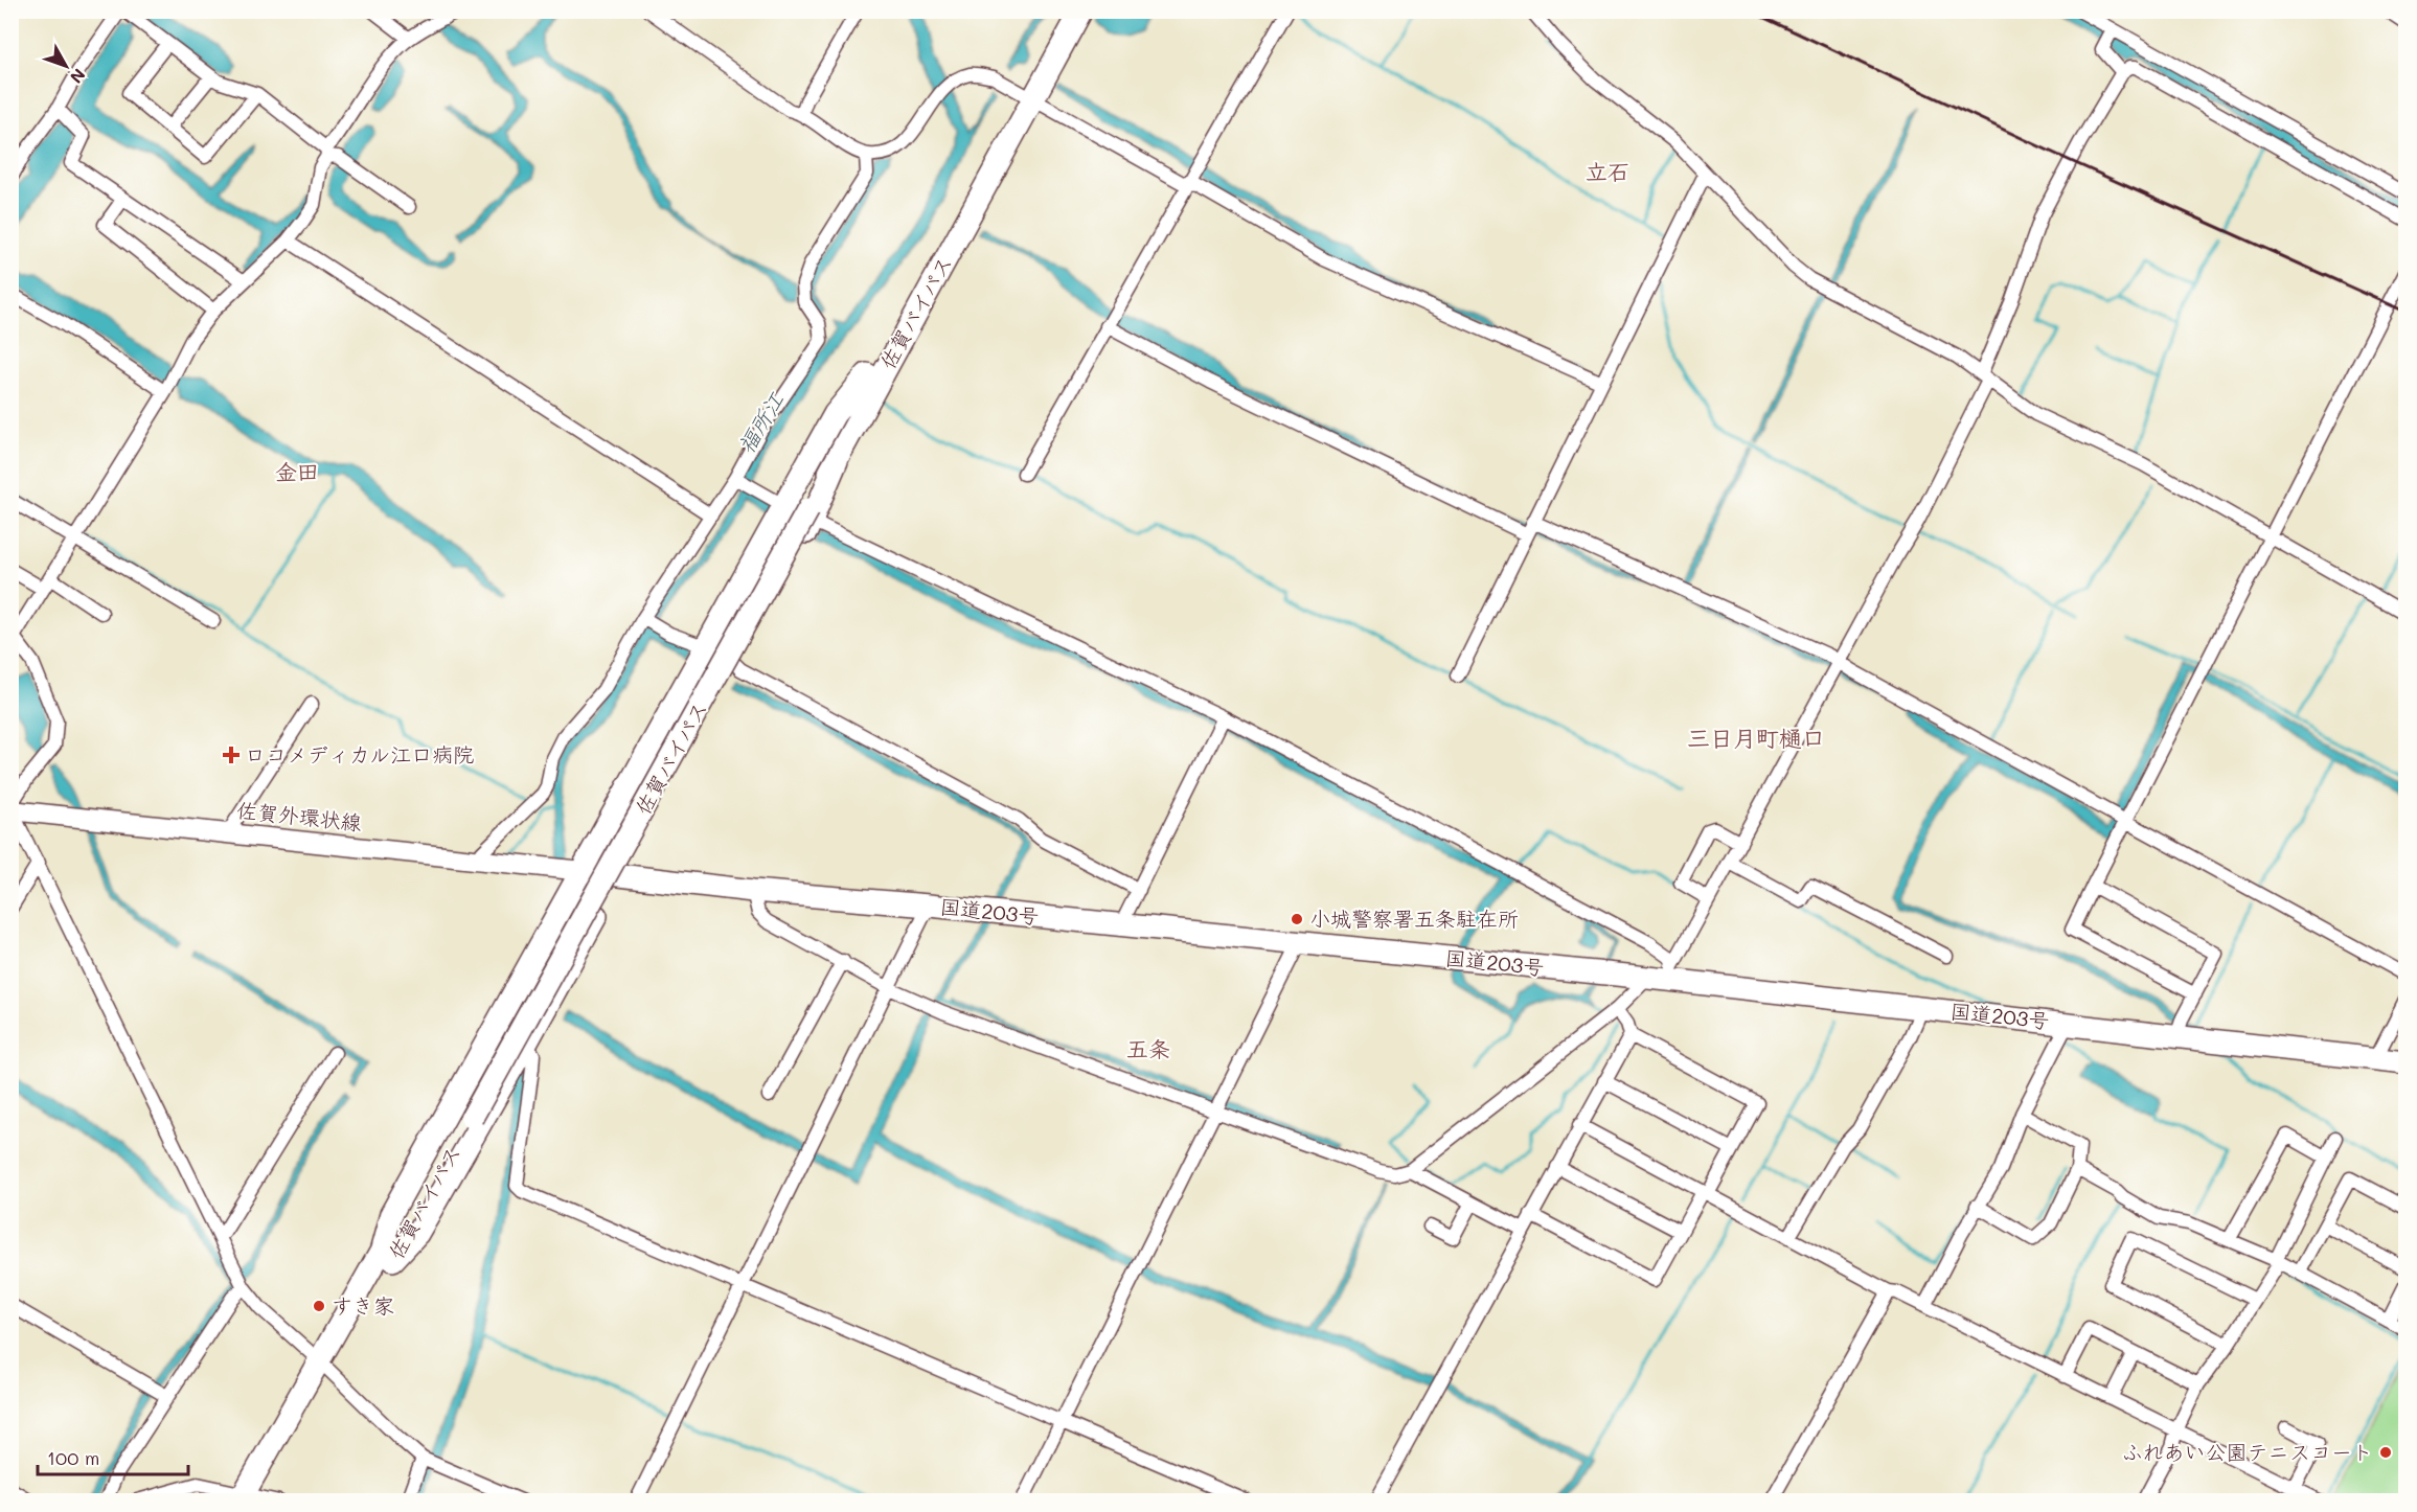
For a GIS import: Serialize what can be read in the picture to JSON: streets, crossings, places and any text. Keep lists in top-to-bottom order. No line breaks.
{"streets":{"highway":["佐賀バイパス","国道203号"],"main road":["佐賀外環状線"]},"crossings":[["佐賀外環状線","国道203号"]],"districts":["立石","金田","三日月町樋口","五条"],"water":["福所江"],"places":{"health":["ロコメディカル江口病院"],"other":["小城警察署五条駐在所","すき家","ふれあい公園テニスコート"]},"scale_bar":"100 m","north":"bottom right"}
